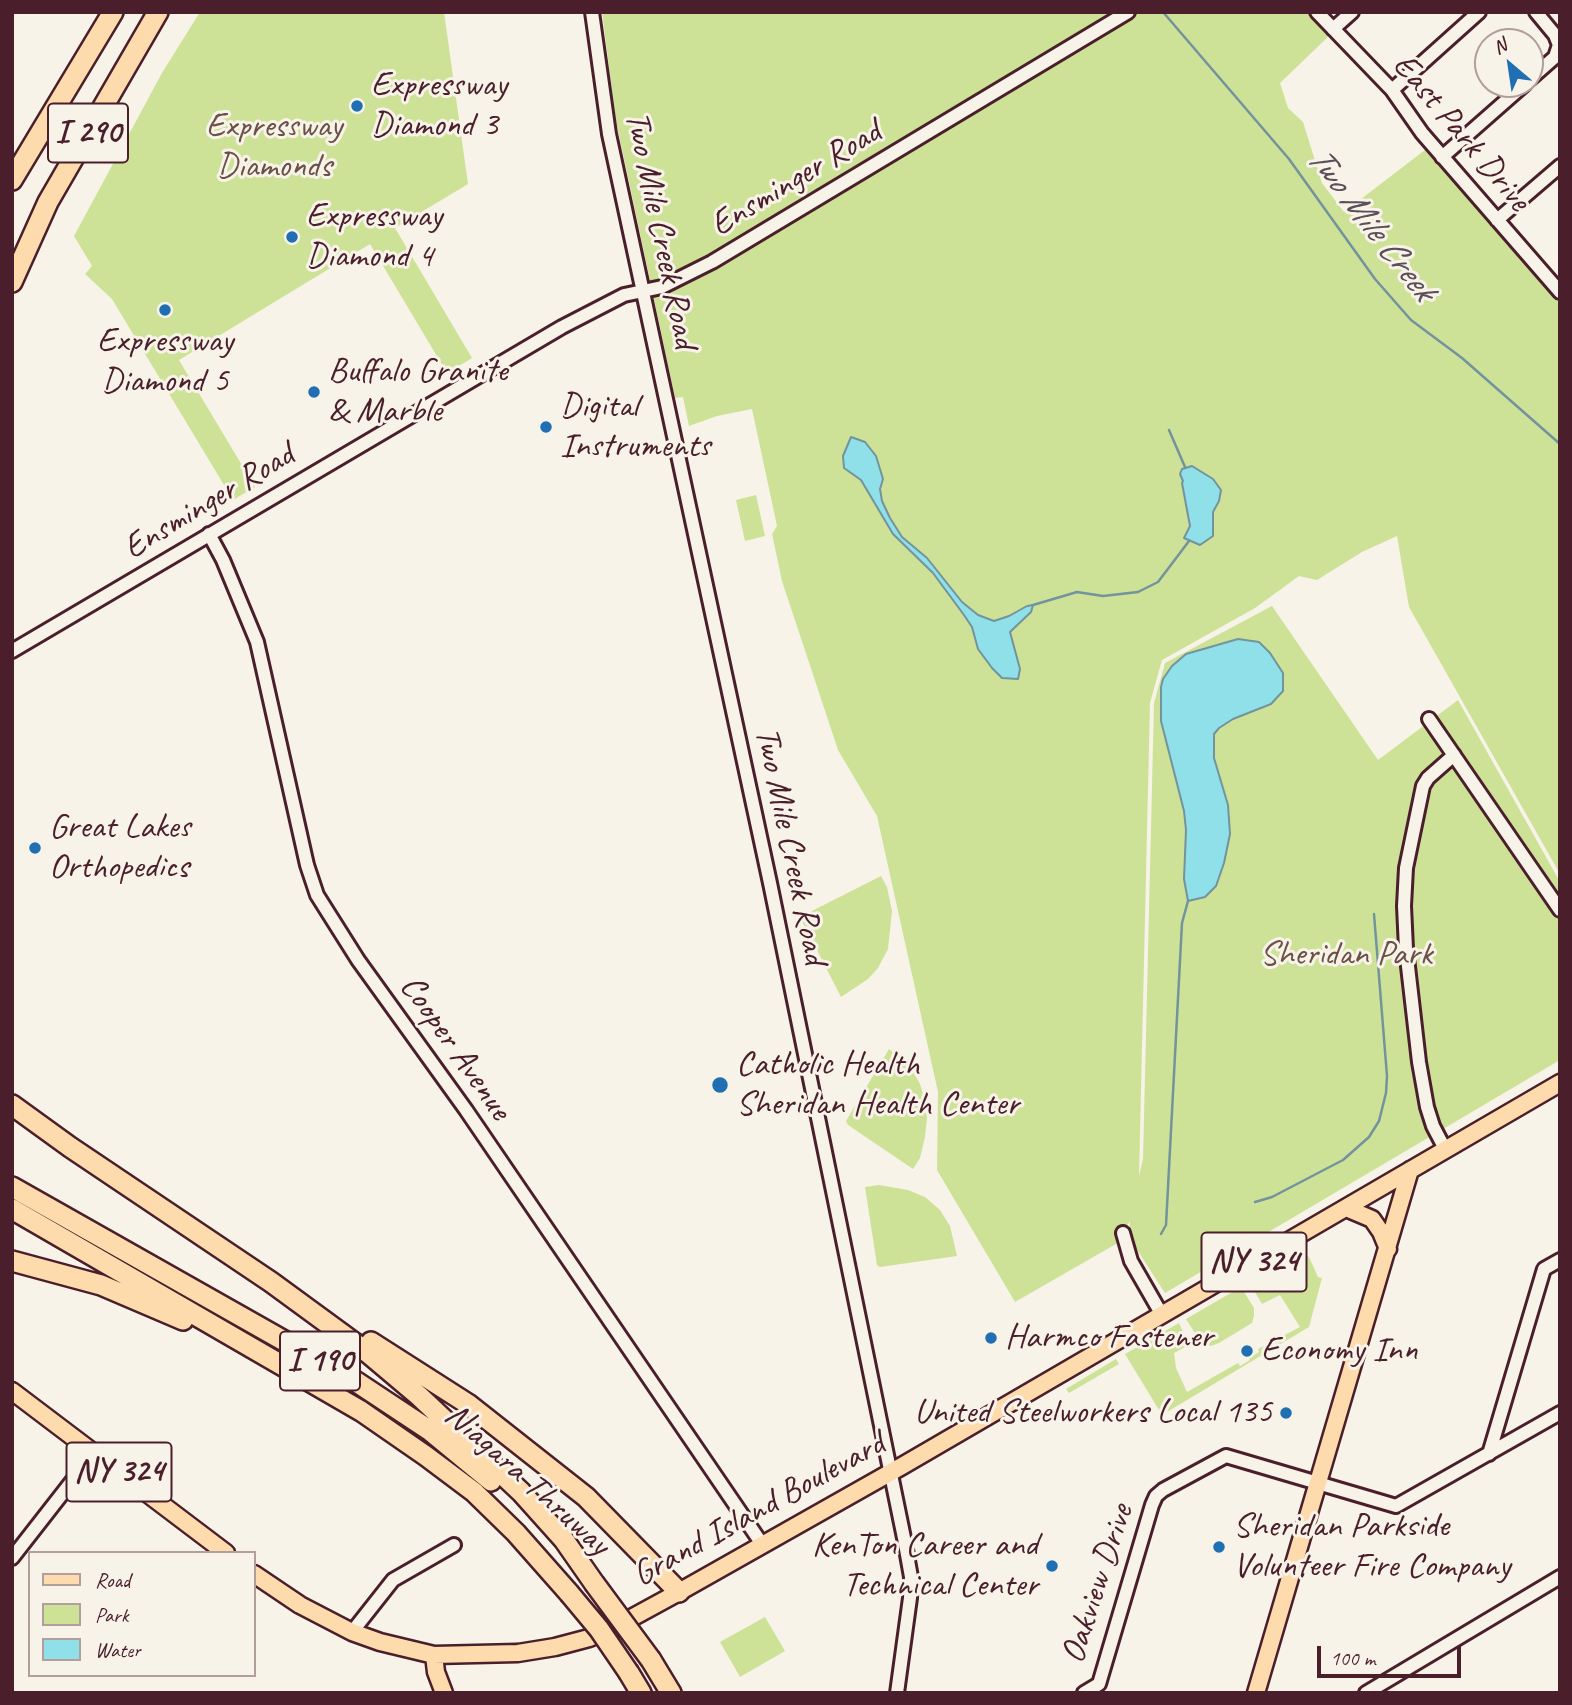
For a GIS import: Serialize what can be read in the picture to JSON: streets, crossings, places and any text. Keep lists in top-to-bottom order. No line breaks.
{"streets":{"highway":["I 290","I 190","Niagara Thruway"],"main road":["NY 324","Grand Island Boulevard"],"street":["East Park Drive","Ensminger Road","Two Mile Creek Road","Cooper Avenue","Oakview Drive"]},"crossings":[["Ensminger Road","Two Mile Creek Road"],["Ensminger Road","Cooper Avenue"],["Two Mile Creek Road","Grand Island Boulevard"],["Cooper Avenue","Grand Island Boulevard"],["NY 324","Grand Island Boulevard"]],"water":["Two Mile Creek"],"parks":["Expressway Diamonds","Sheridan Park"],"places":["Expressway Diamond 3","Expressway Diamond 4","Expressway Diamond 5","Buffalo Granite & Marble","Digital Instruments","Great Lakes Orthopedics","Catholic Health Sheridan Health Center","Harmco Fastener","Economy Inn","United Steelworkers Local 135","Sheridan Parkside Volunteer Fire Company","KenTon Career and Technical Center"],"legend":["Road","Park","Water"],"scale_bar":"100 m","north":"top left"}
